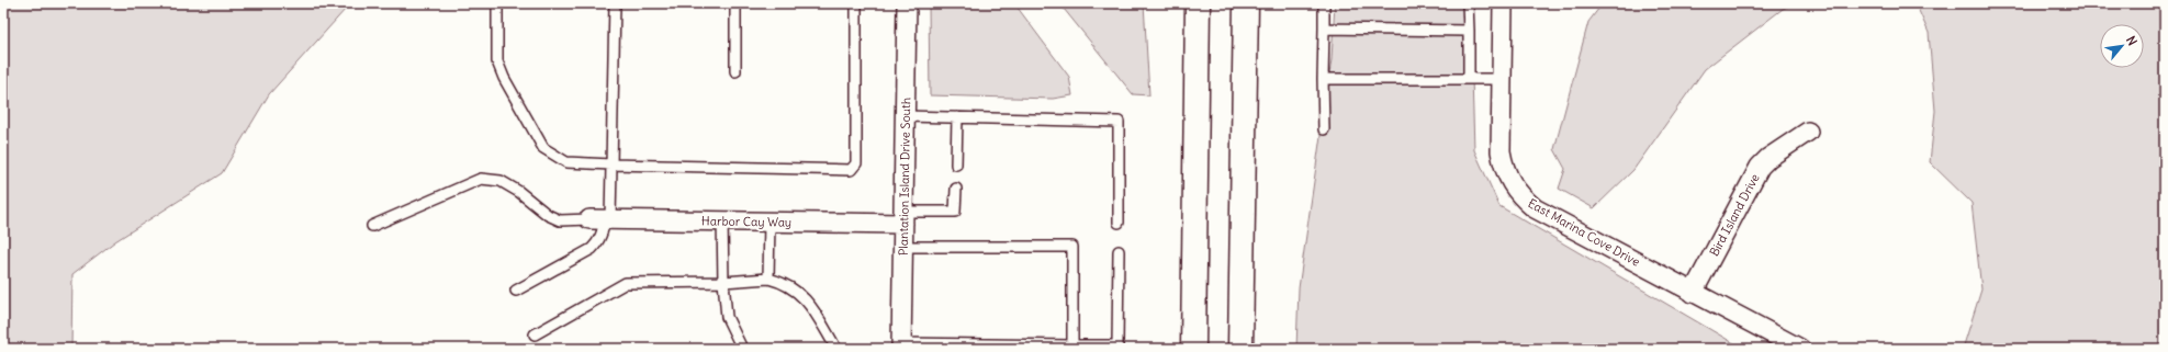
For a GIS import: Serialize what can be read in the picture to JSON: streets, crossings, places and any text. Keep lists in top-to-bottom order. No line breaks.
{"streets":{"street":["Plantation Island Drive South","Bird Island Drive","Harbor Cay Way","East Marina Cove Drive"]},"crossings":[["Plantation Island Drive South","Harbor Cay Way"],["Bird Island Drive","East Marina Cove Drive"]],"north":"top right"}
